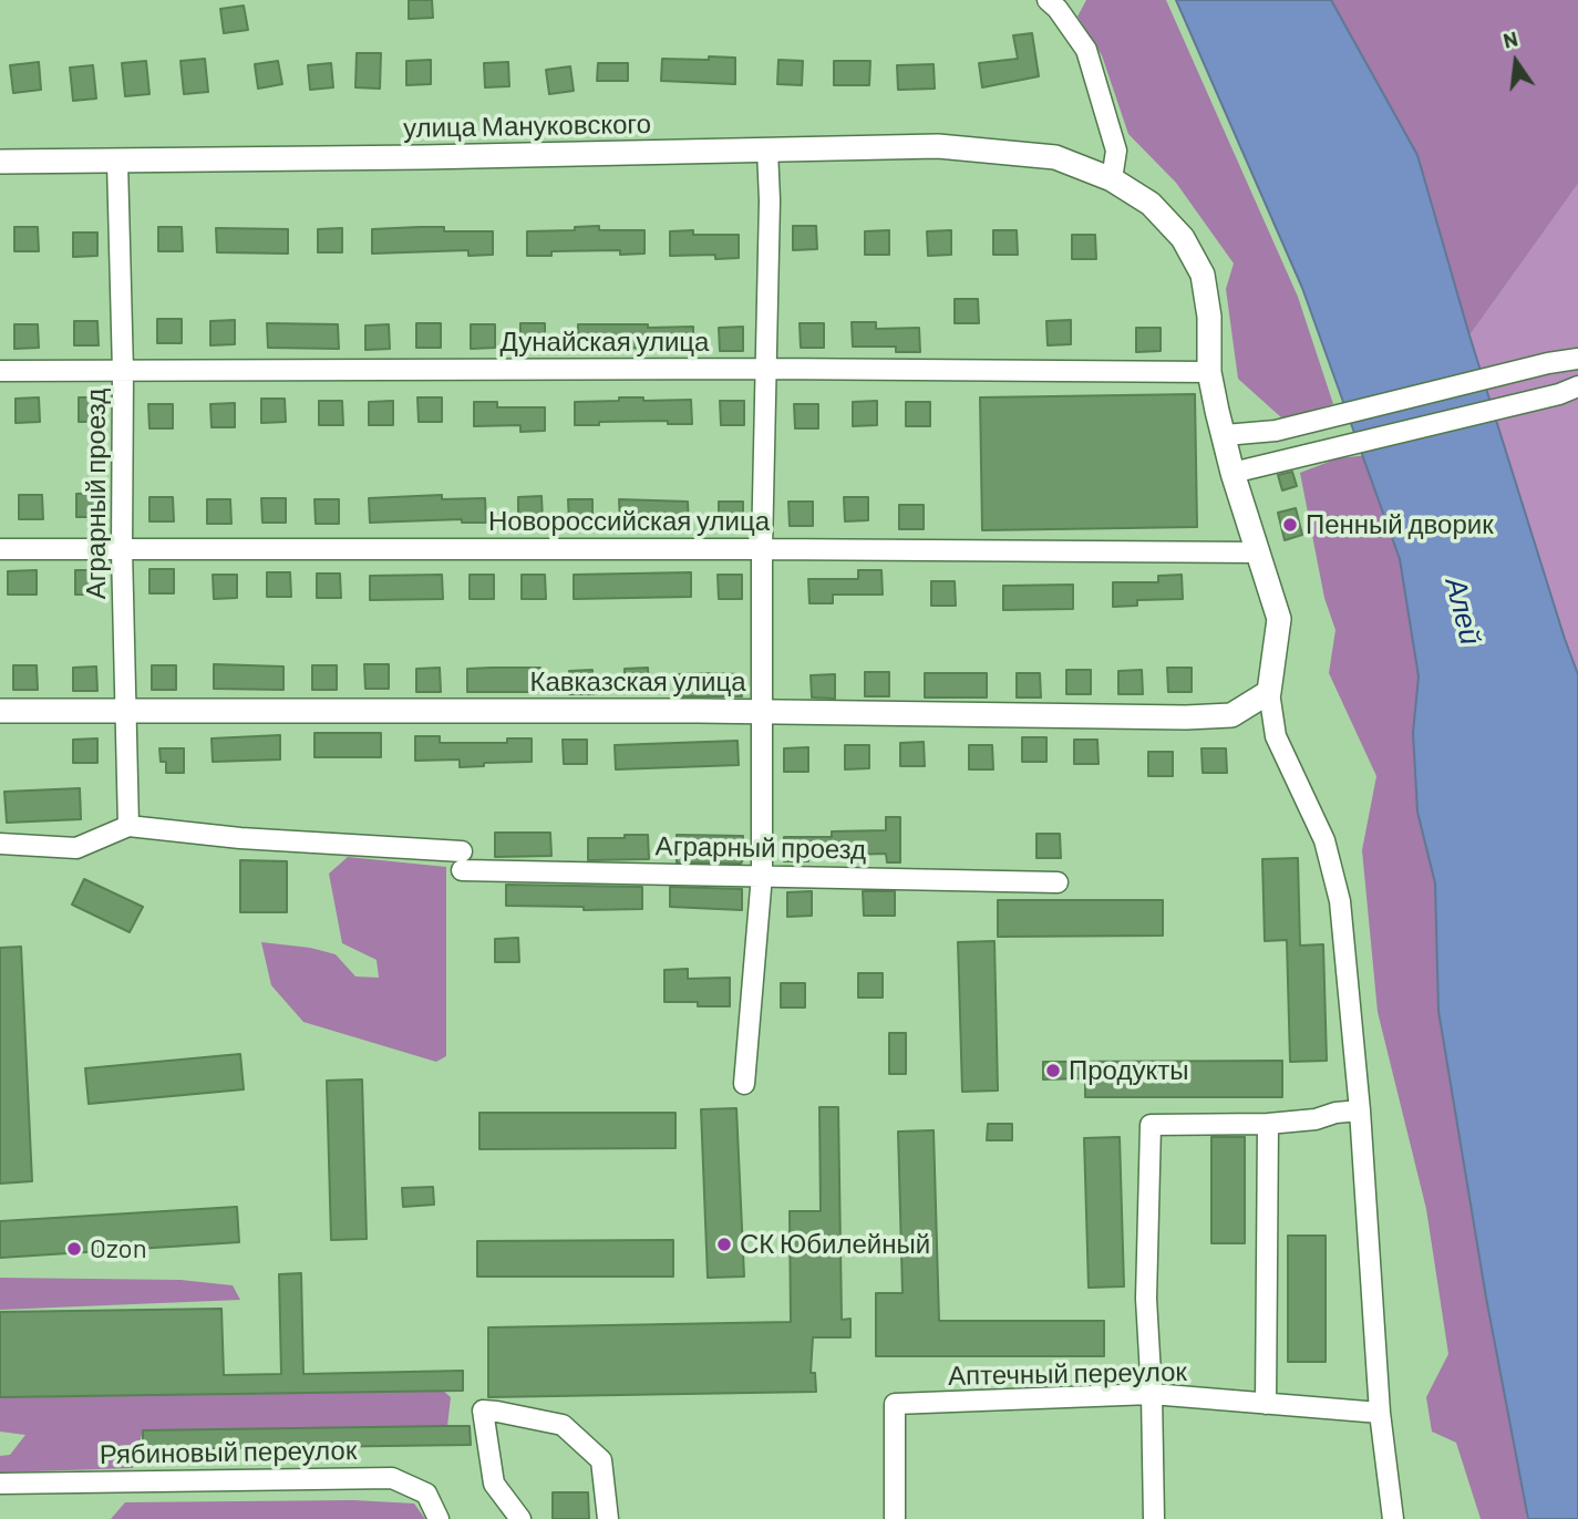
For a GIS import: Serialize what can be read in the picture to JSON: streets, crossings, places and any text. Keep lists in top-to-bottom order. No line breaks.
{"streets":{"street":["улица Мануковского","Дунайская улица","Аграрный проезд","Новороссийская улица","Кавказская улица","Аптечный переулок","Рябиновый переулок"]},"crossings":[["улица Мануковского","Дунайская улица"],["улица Мануковского","Аграрный проезд"],["улица Мануковского","Новороссийская улица"],["улица Мануковского","Кавказская улица"],["Дунайская улица","Аграрный проезд"],["Аграрный проезд","Новороссийская улица"],["Аграрный проезд","Кавказская улица"]],"water":["Алей"],"places":["Пенный дворик","Продукты","СК Юбилейный","Ozon"],"north":"top"}
